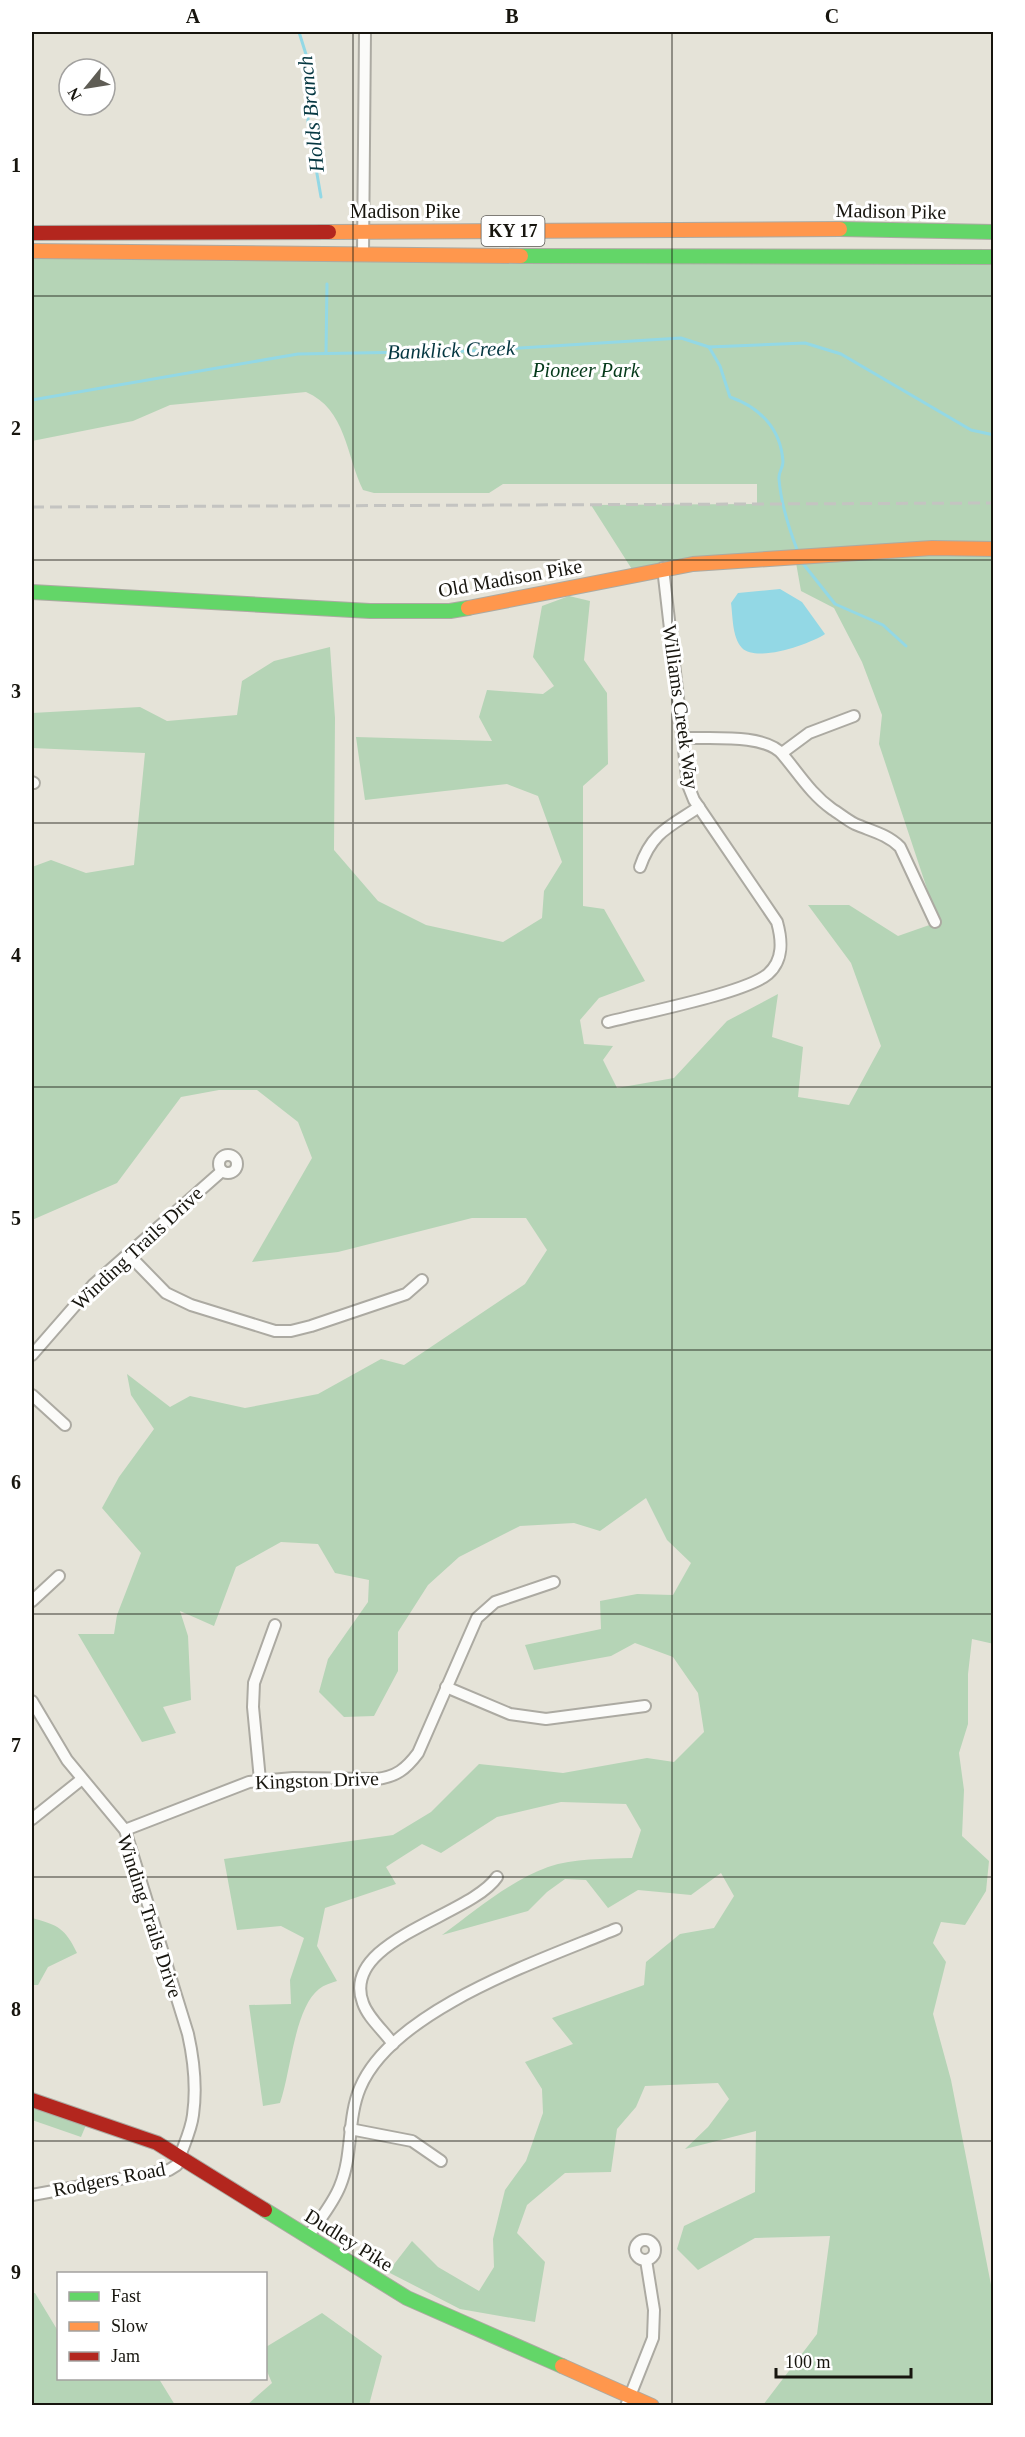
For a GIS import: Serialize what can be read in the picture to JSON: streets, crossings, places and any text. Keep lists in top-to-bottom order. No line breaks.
{"streets":{"main road":["Madison Pike","KY 17","Old Madison Pike","Dudley Pike"],"street":["Williams Creek Way","Winding Trails Drive","Kingston Drive","Rodgers Road"]},"crossings":[["Old Madison Pike","Williams Creek Way"],["Winding Trails Drive","Kingston Drive"],["Winding Trails Drive","Rodgers Road"],["Winding Trails Drive","Dudley Pike"],["Rodgers Road","Dudley Pike"]],"water":["Holds Branch","Banklick Creek"],"parks":["Pioneer Park"],"legend":["Fast","Slow","Jam"],"scale_bar":"100 m","north":"bottom left","grid":{"columns":["A","B","C"],"rows":["1","2","3","4","5","6","7","8","9"]}}
